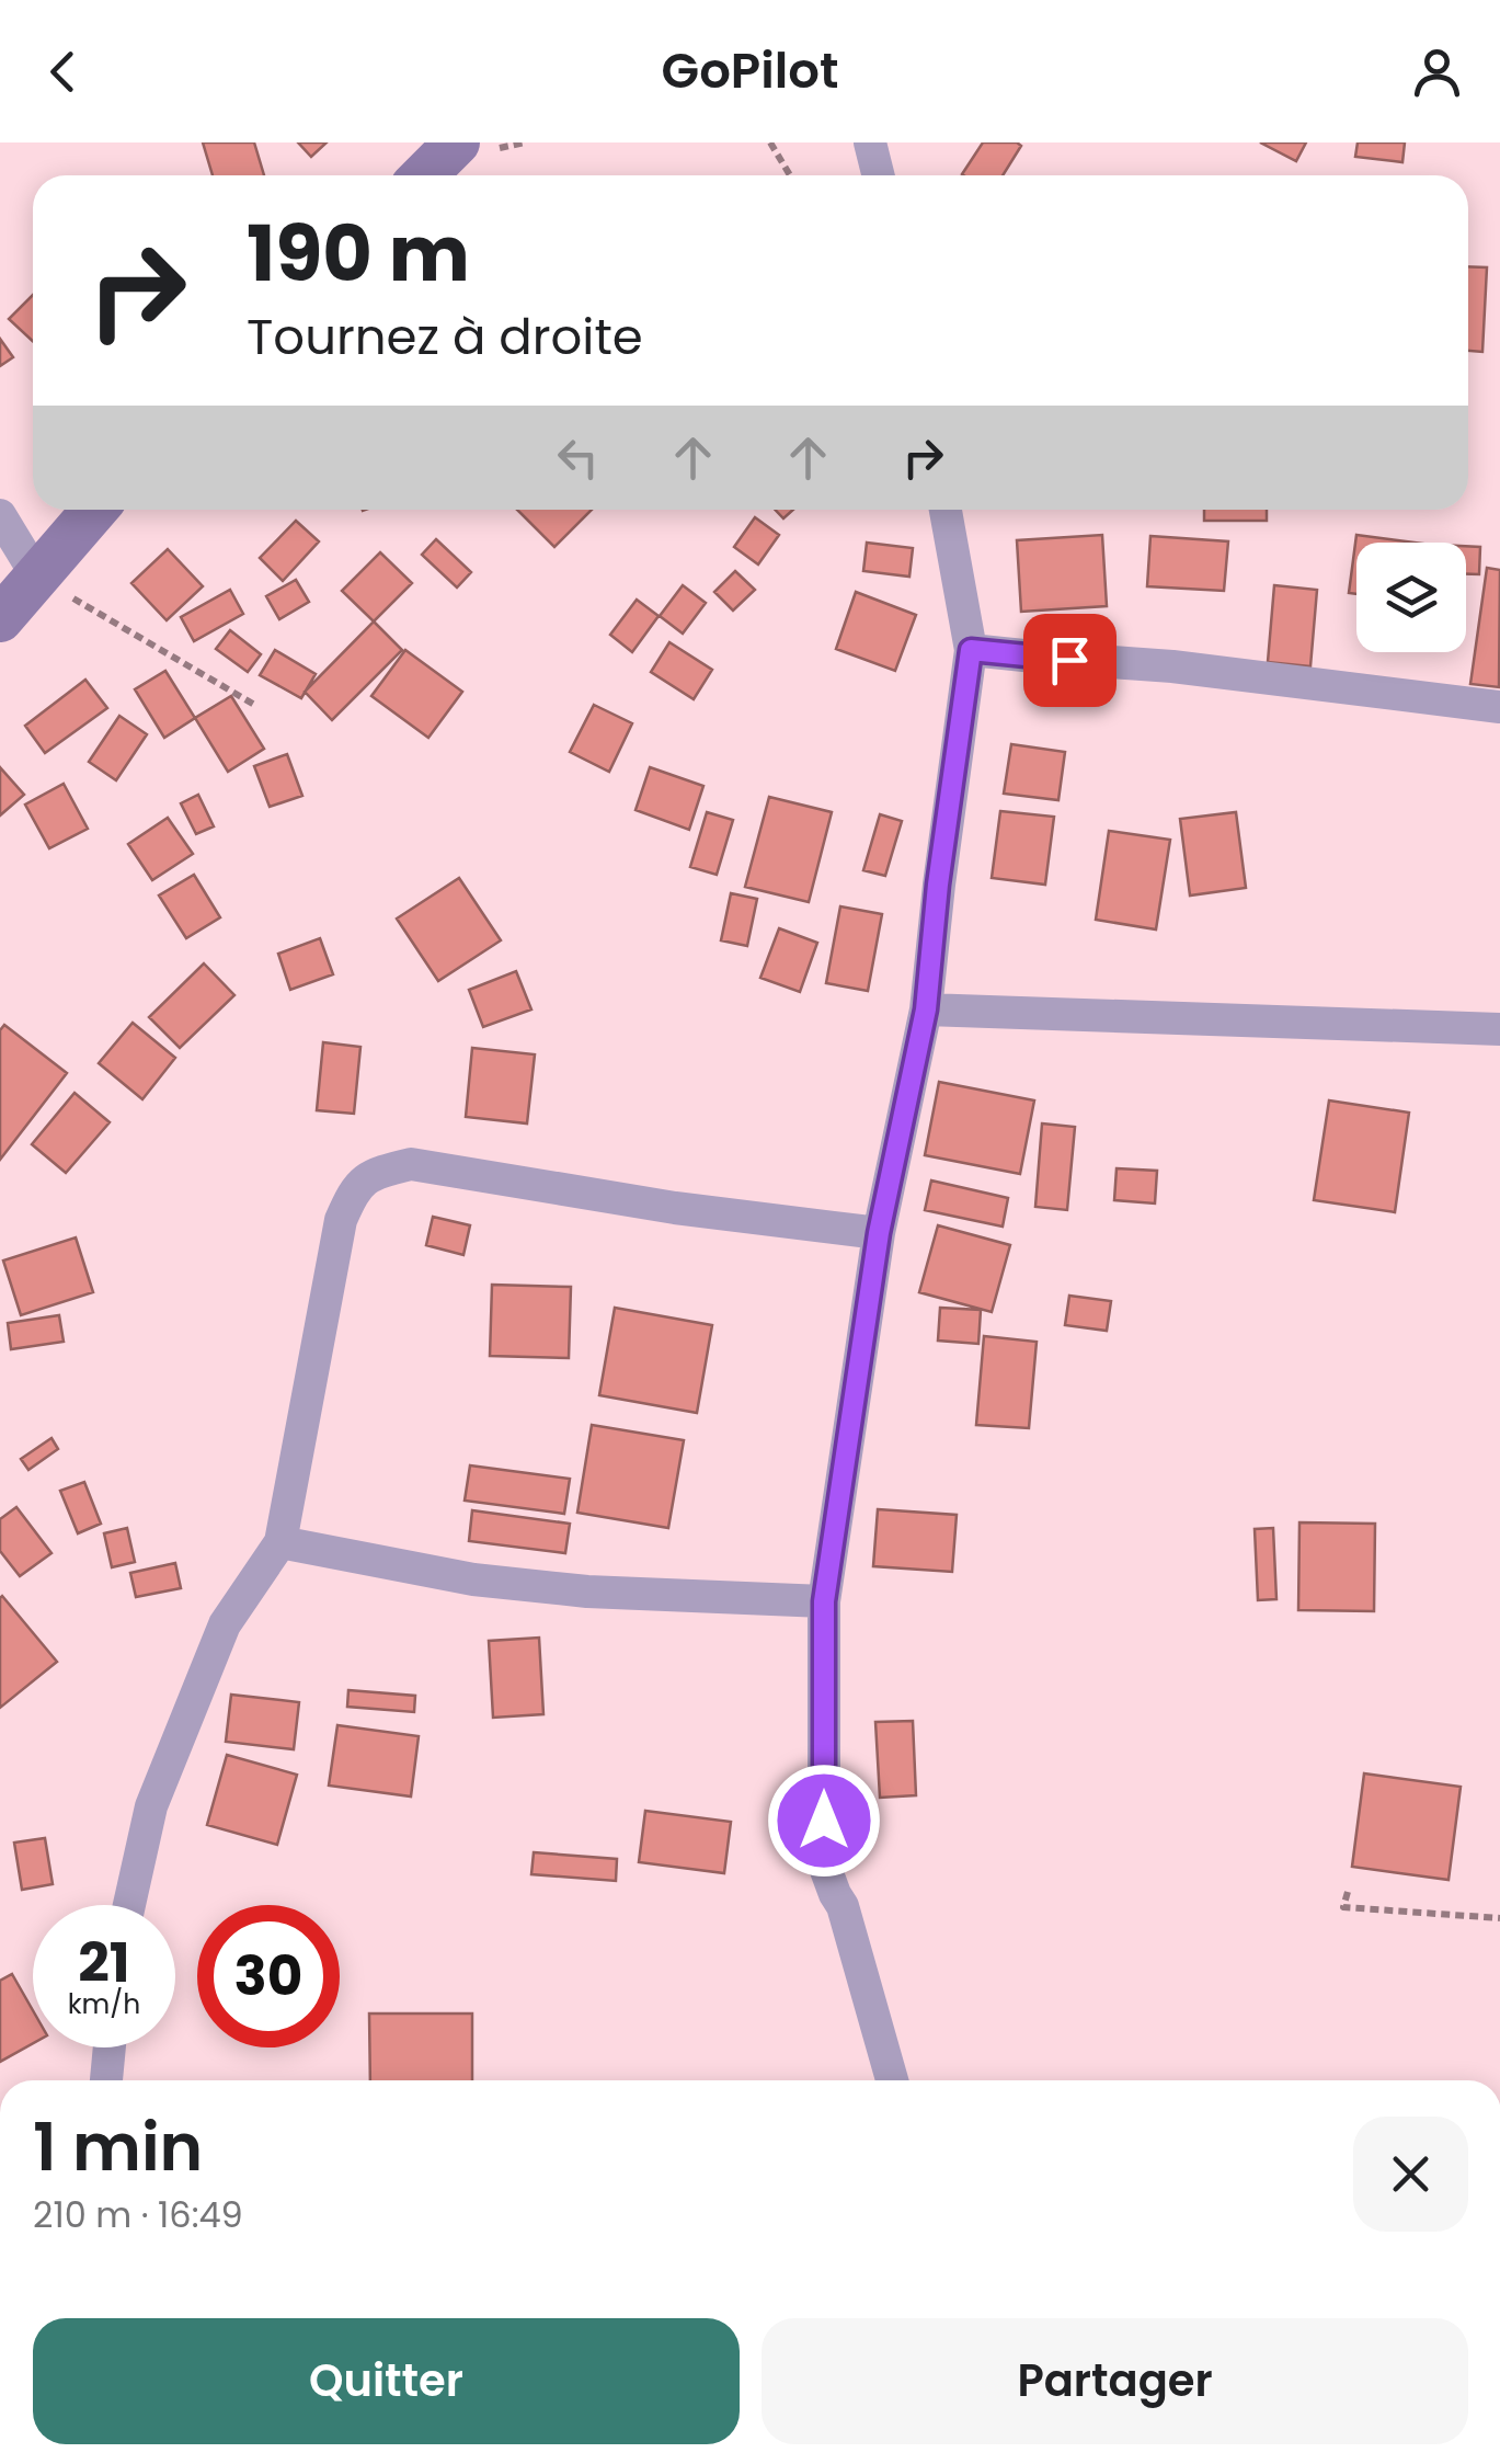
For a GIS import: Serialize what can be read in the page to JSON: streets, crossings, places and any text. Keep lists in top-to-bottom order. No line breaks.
{"page":{"header":"GoPilot","turn":["190 m","Tournez à droite"],"speed":"21 km/h","limit":"30","heading":["1 min","210 m · 16:49"],"buttons":["Quitter","Partager"]}}
